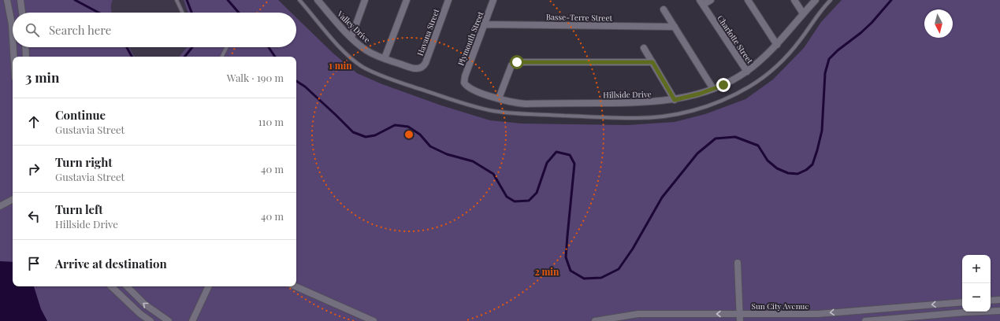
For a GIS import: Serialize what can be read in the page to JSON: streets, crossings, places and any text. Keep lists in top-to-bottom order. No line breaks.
{"streets":{"street":["Basse-Terre Street","Valley Drive","Havana Street","Plymouth Street","Charlotte Street","Hillside Drive","Sun City Avenue"]},"crossings":[["Basse-Terre Street","Plymouth Street"],["Valley Drive","Havana Street"],["Plymouth Street","Hillside Drive"],["Charlotte Street","Hillside Drive"]],"one_way":["Sun City Avenue"],"north":"bottom","page":{"search":"Search here","heading":["3 min","Walk · 190 m"],"list":[["Continue","Gustavia Street","110 m"],["Turn right","Gustavia Street","40 m"],["Turn left","Hillside Drive","40 m"],"Arrive at destination"],"map_buttons":["+","−"]},"rings":["1 min","2 min"]}
